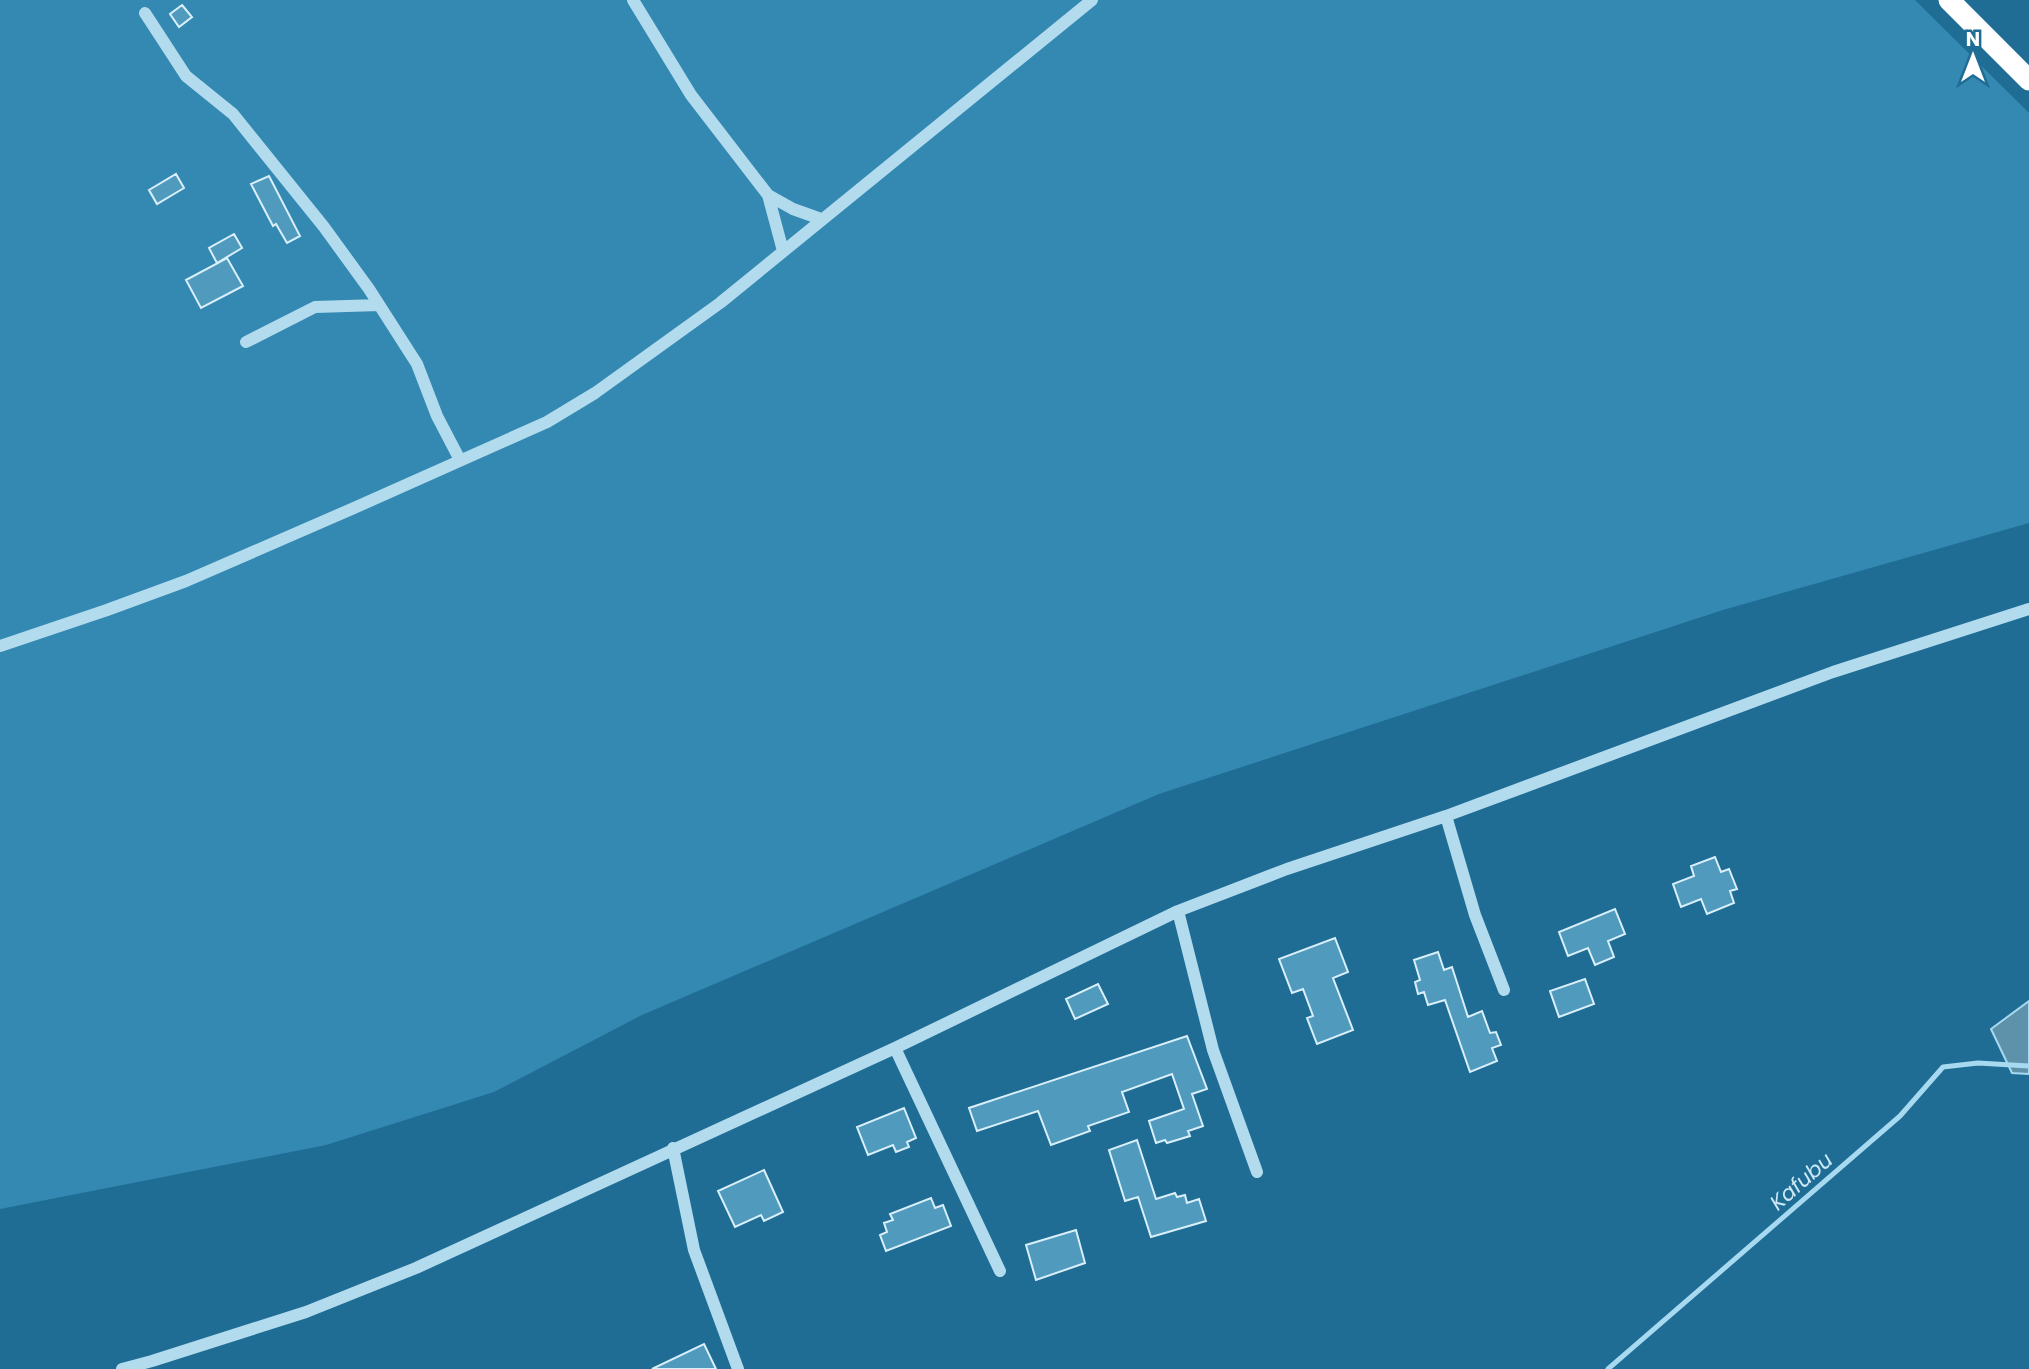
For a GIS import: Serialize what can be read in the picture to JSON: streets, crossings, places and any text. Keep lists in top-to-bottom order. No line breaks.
{"water":["Kafubu"],"north":"top"}
